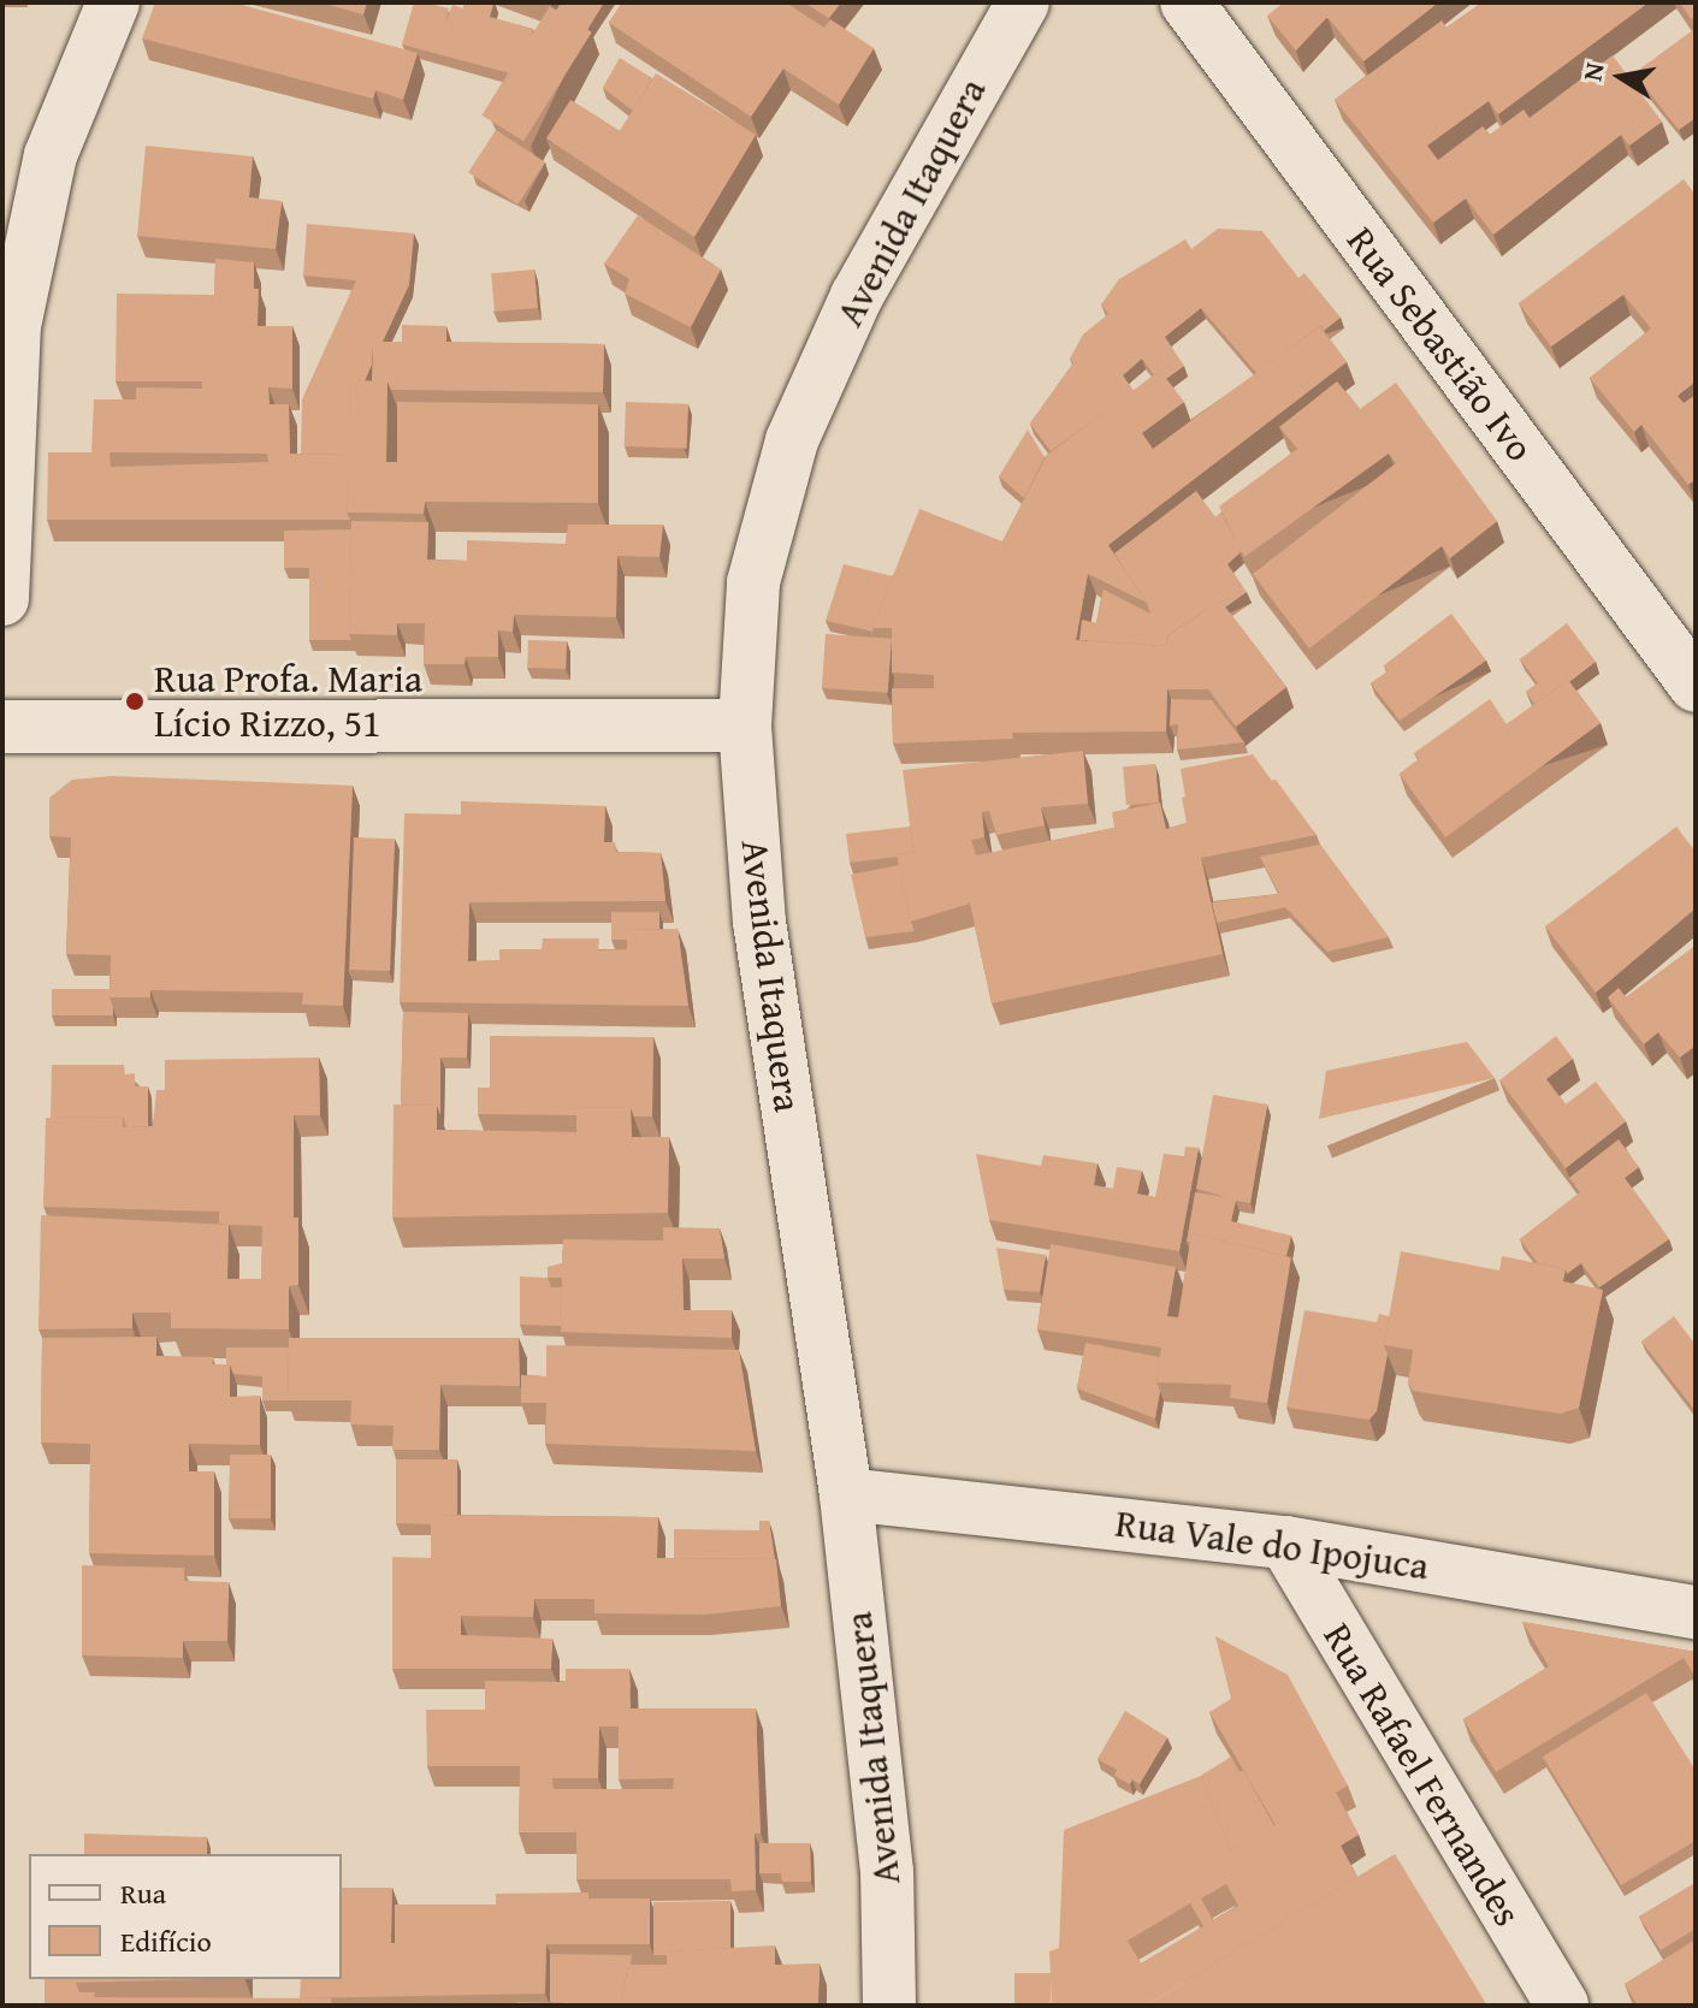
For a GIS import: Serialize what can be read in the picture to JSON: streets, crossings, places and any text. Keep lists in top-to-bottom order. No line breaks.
{"streets":{"street":["Avenida Itaquera","Rua Sebastião Ivo","Rua Vale do Ipojuca","Rua Rafael Fernandes"]},"crossings":[["Avenida Itaquera","Rua Vale do Ipojuca"],["Rua Vale do Ipojuca","Rua Rafael Fernandes"]],"places":["Rua Profa. Maria Lício Rizzo, 51"],"legend":["Rua","Edifício"],"north":"left"}
